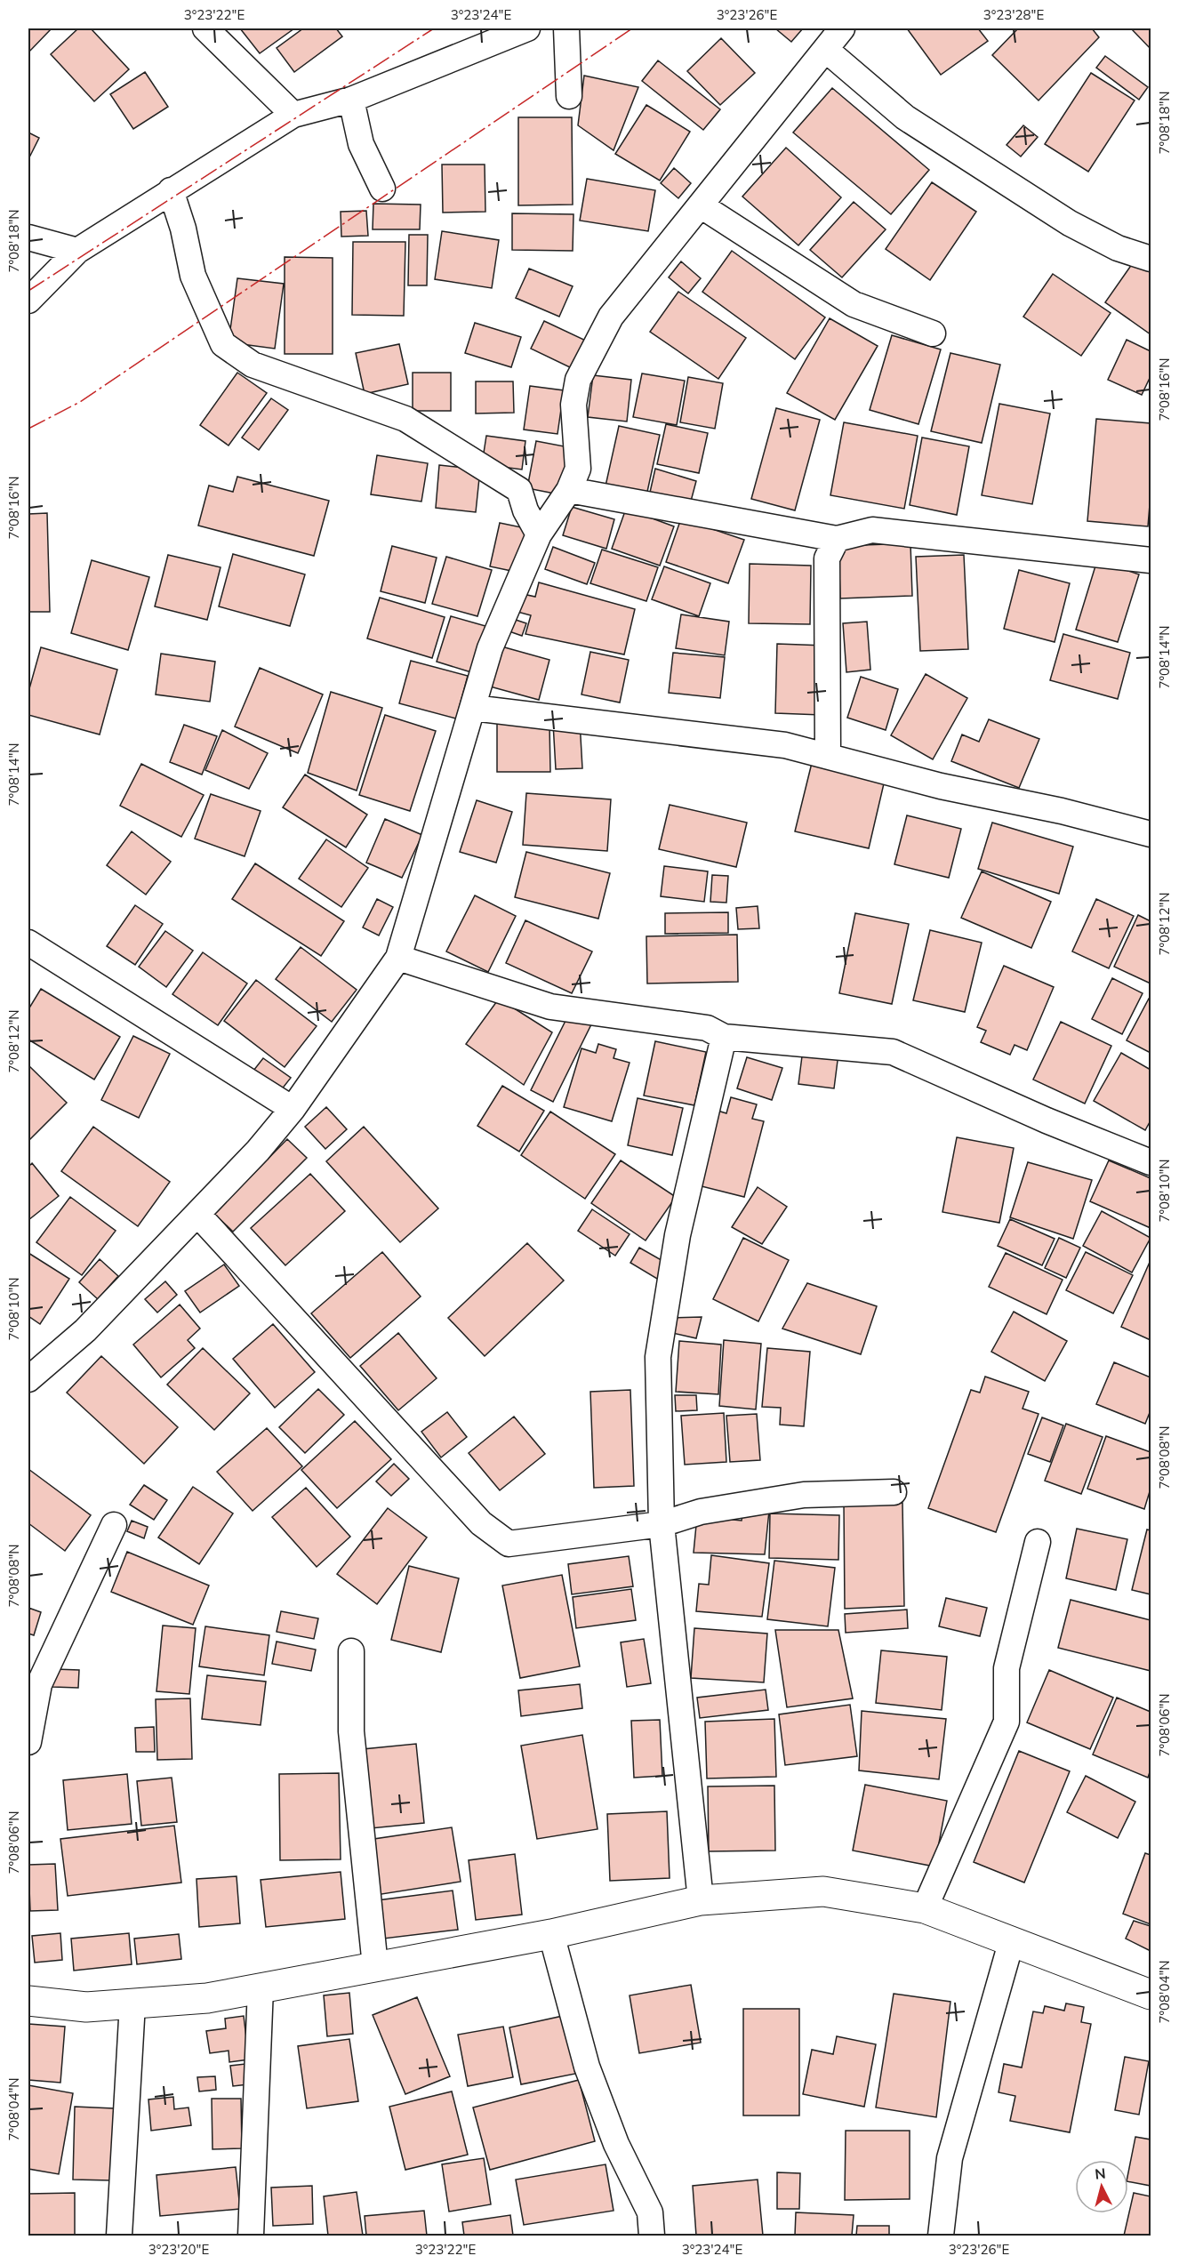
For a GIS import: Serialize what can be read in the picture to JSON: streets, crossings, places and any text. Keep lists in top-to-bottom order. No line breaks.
{"north":"top","coordinates":["3°23'22\"E","3°23'24\"E","3°23'26\"E","3°23'28\"E","7°08'18\"N","7°08'16\"N","7°08'14\"N","7°08'12\"N","7°08'10\"N","7°08'08\"N","7°08'06\"N","7°08'04\"N","3°23'20\"E"]}
